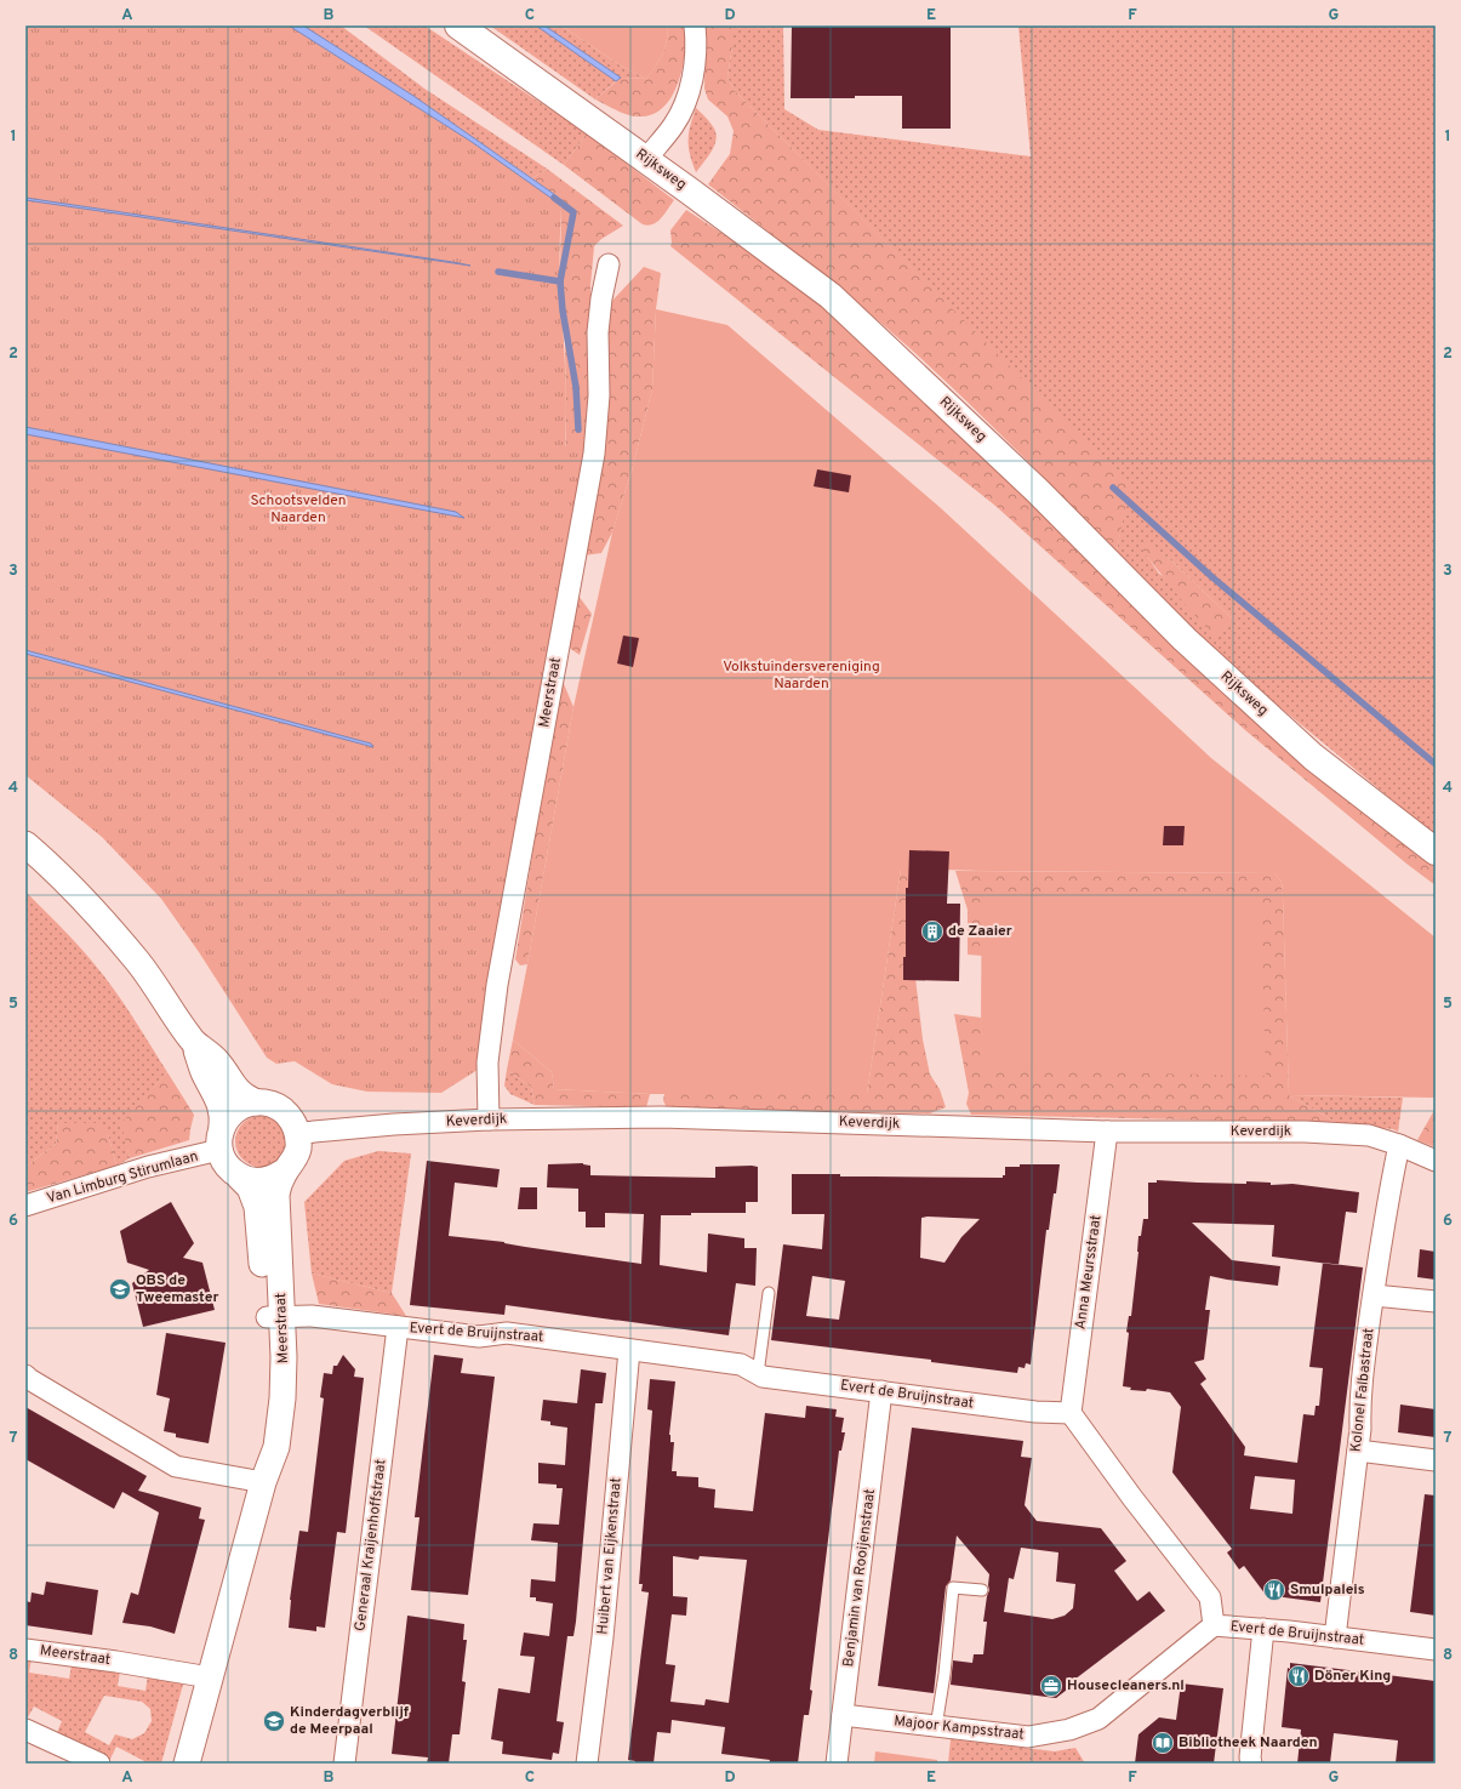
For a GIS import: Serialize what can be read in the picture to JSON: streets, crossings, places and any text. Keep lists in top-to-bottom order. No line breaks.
{"streets":{"main road":["Rijksweg"],"street":["Meerstraat","Keverdijk","Van Limburg Stirumlaan","Anna Meursstraat","Evert de Bruijnstraat","Kolonel Falbastraat","Generaal Kraijenhoffstraat","Huibert van Eijkenstraat","Benjamin van Rooijenstraat","Majoor Kampsstraat"]},"crossings":[["Meerstraat","Keverdijk"],["Meerstraat","Van Limburg Stirumlaan"],["Meerstraat","Evert de Bruijnstraat"],["Keverdijk","Van Limburg Stirumlaan"],["Keverdijk","Anna Meursstraat"],["Keverdijk","Kolonel Falbastraat"],["Anna Meursstraat","Evert de Bruijnstraat"],["Evert de Bruijnstraat","Kolonel Falbastraat"],["Evert de Bruijnstraat","Generaal Kraijenhoffstraat"],["Evert de Bruijnstraat","Huibert van Eijkenstraat"],["Evert de Bruijnstraat","Benjamin van Rooijenstraat"],["Evert de Bruijnstraat","Majoor Kampsstraat"],["Benjamin van Rooijenstraat","Majoor Kampsstraat"]],"parks":["Schootsvelden Naarden","Volkstuindersvereniging Naarden"],"places":{"building":["de Zaaier"],"school or university":["OBS de Tweemaster","Kinderdagverblijf de Meerpaal"],"restaurant":["Smulpaleis","Döner King"],"office":["Housecleaners.nl"],"library":["Bibliotheek Naarden"]},"grid":{"columns":["A","B","C","D","E","F","G"],"rows":["1","2","3","4","5","6","7","8"]}}
